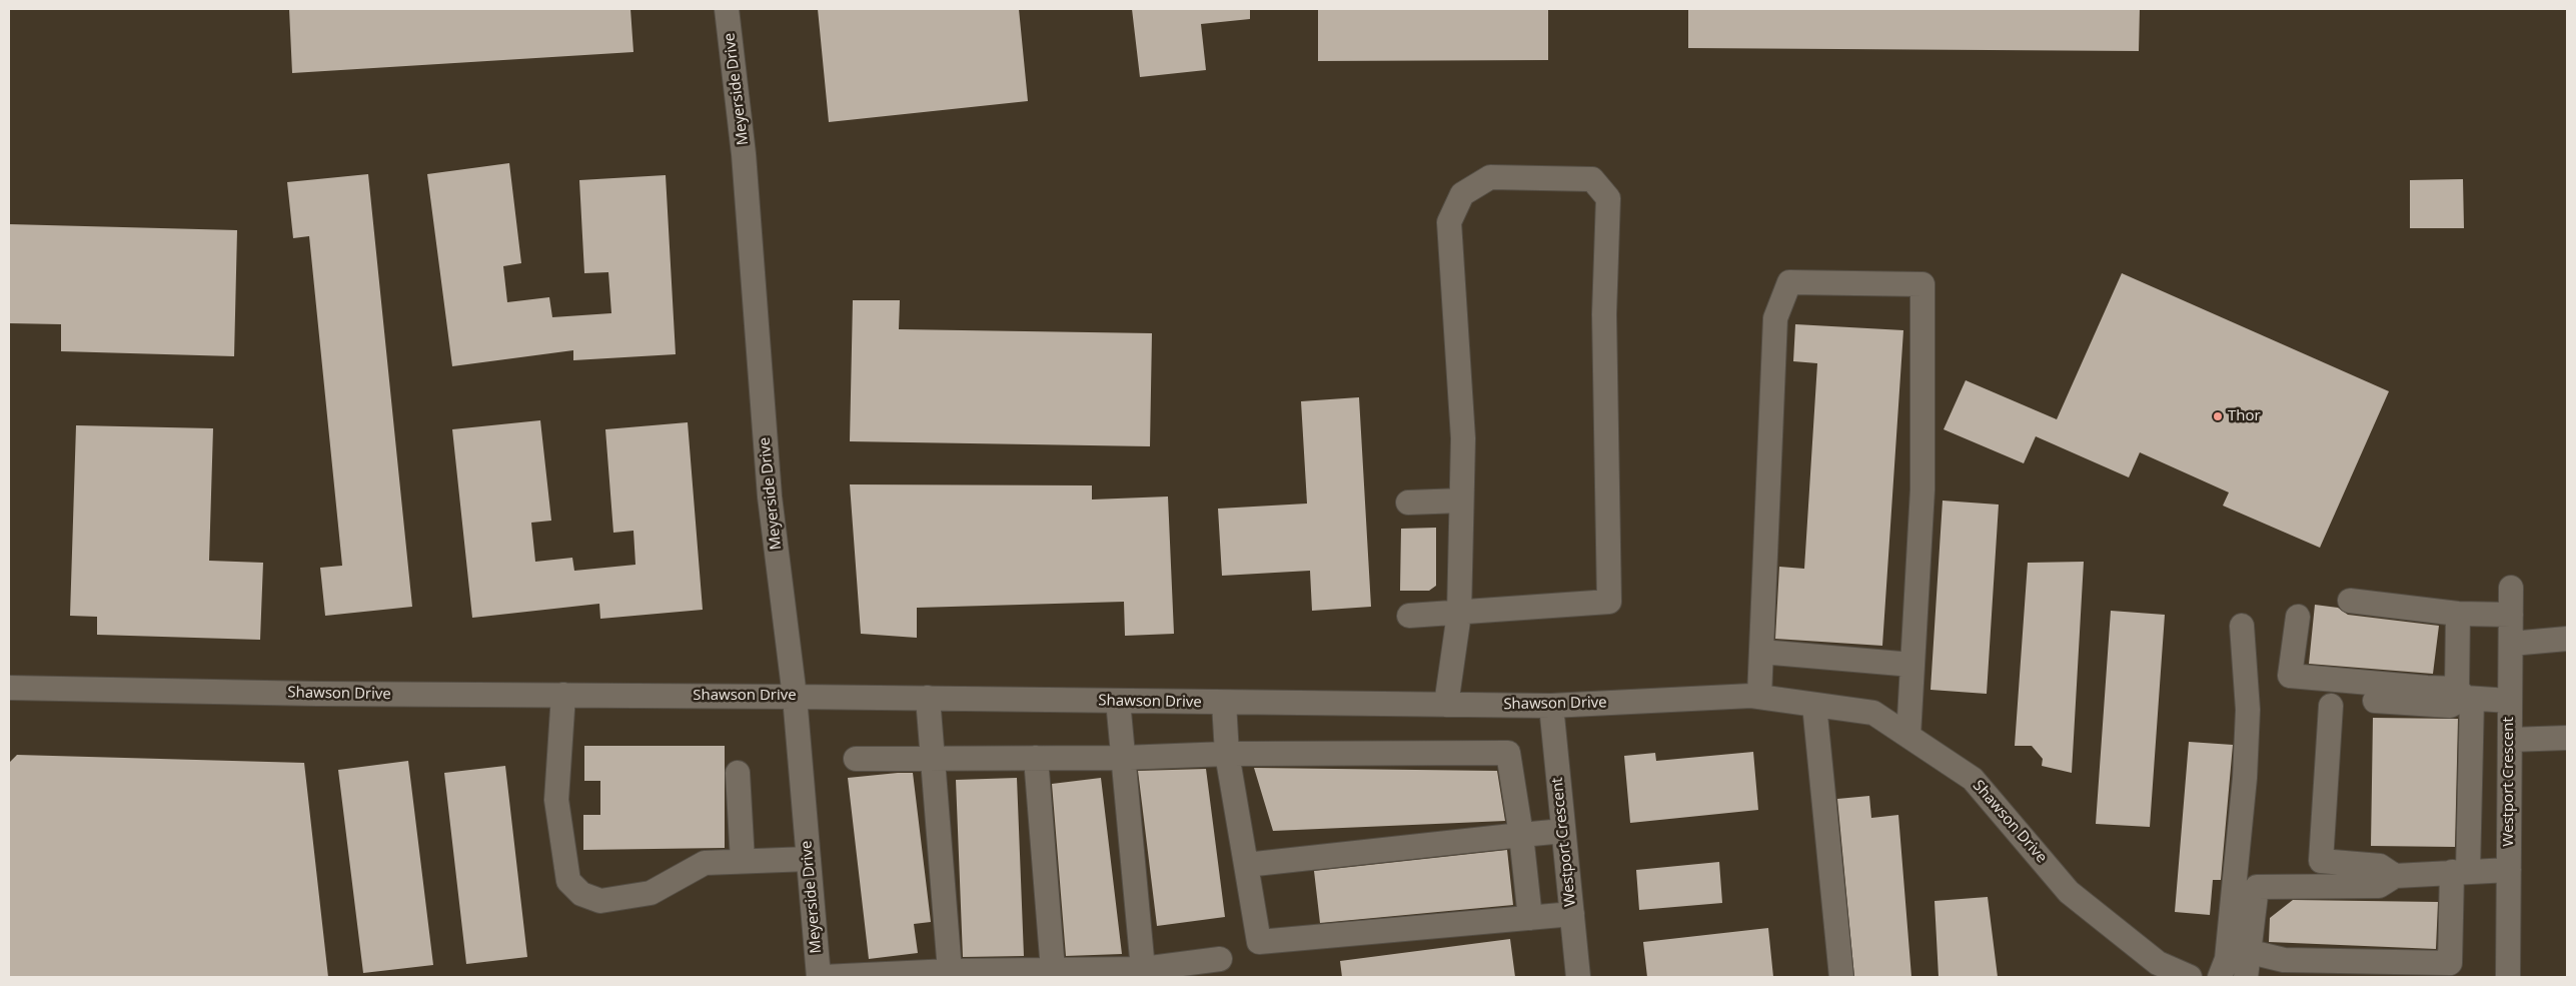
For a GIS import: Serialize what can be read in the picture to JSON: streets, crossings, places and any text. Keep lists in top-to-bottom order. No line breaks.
{"streets":{"street":["Meyerside Drive","Shawson Drive","Westport Crescent"]},"crossings":[["Meyerside Drive","Shawson Drive"],["Shawson Drive","Westport Crescent"]],"places":["Thor"]}
